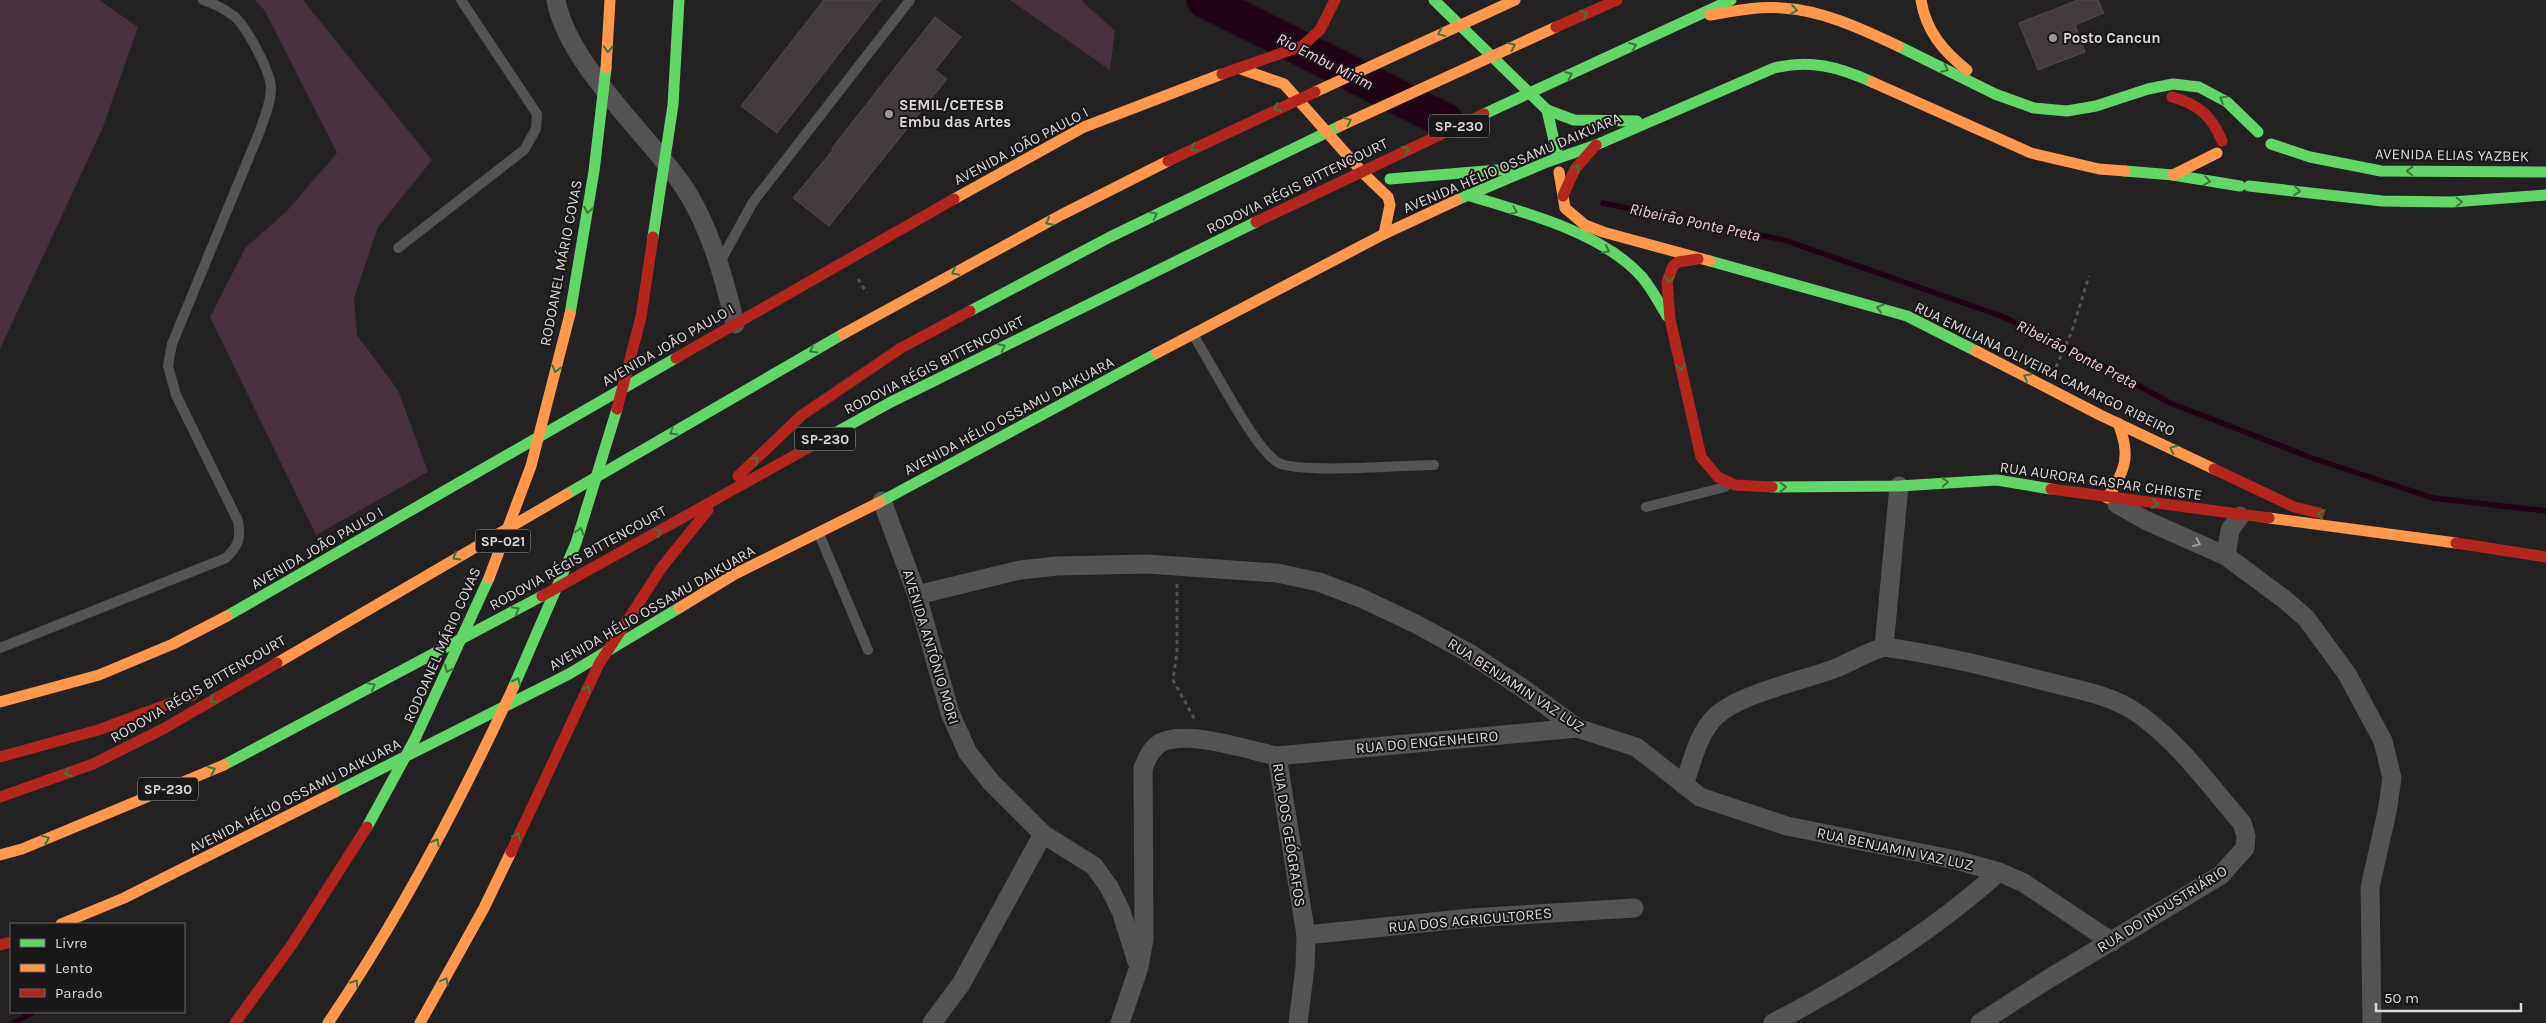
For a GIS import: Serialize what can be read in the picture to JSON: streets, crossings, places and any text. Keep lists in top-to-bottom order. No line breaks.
{"streets":{"main road":["SP-230","AVENIDA JOÃO PAULO I","AVENIDA ELIAS YAZBEK","AVENIDA HÉLIO OSSAMU DAIKUARA","RODOVIA RÉGIS BITTENCOURT","RODOANEL MÁRIO COVAS","RUA EMILIANA OLIVEIRA CAMARGO RIBEIRO","RUA AURORA GASPAR CHRISTE","SP-021"],"street":["AVENIDA ANTÔNIO MORI","RUA BENJAMIN VAZ LUZ","RUA DO ENGENHEIRO","RUA DOS GEÓGRAFOS","RUA DO INDUSTRIÁRIO","RUA DOS AGRICULTORES"]},"crossings":[["AVENIDA HÉLIO OSSAMU DAIKUARA","RUA EMILIANA OLIVEIRA CAMARGO RIBEIRO"],["AVENIDA HÉLIO OSSAMU DAIKUARA","AVENIDA ANTÔNIO MORI"],["RUA EMILIANA OLIVEIRA CAMARGO RIBEIRO","RUA AURORA GASPAR CHRISTE"],["AVENIDA ANTÔNIO MORI","RUA BENJAMIN VAZ LUZ"],["AVENIDA ANTÔNIO MORI","RUA DOS GEÓGRAFOS"],["RUA BENJAMIN VAZ LUZ","RUA DO ENGENHEIRO"],["RUA BENJAMIN VAZ LUZ","RUA DO INDUSTRIÁRIO"],["RUA DO ENGENHEIRO","RUA DOS GEÓGRAFOS"],["RUA DOS GEÓGRAFOS","RUA DOS AGRICULTORES"]],"one_way":["RUA EMILIANA OLIVEIRA CAMARGO RIBEIRO","RUA AURORA GASPAR CHRISTE"],"water":["Rio Embu Mirim","Ribeirão Ponte Preta"],"places":["Posto Cancun","SEMIL/CETESB Embu das Artes"],"legend":["Livre","Lento","Parado"],"scale_bar":"50 m"}
